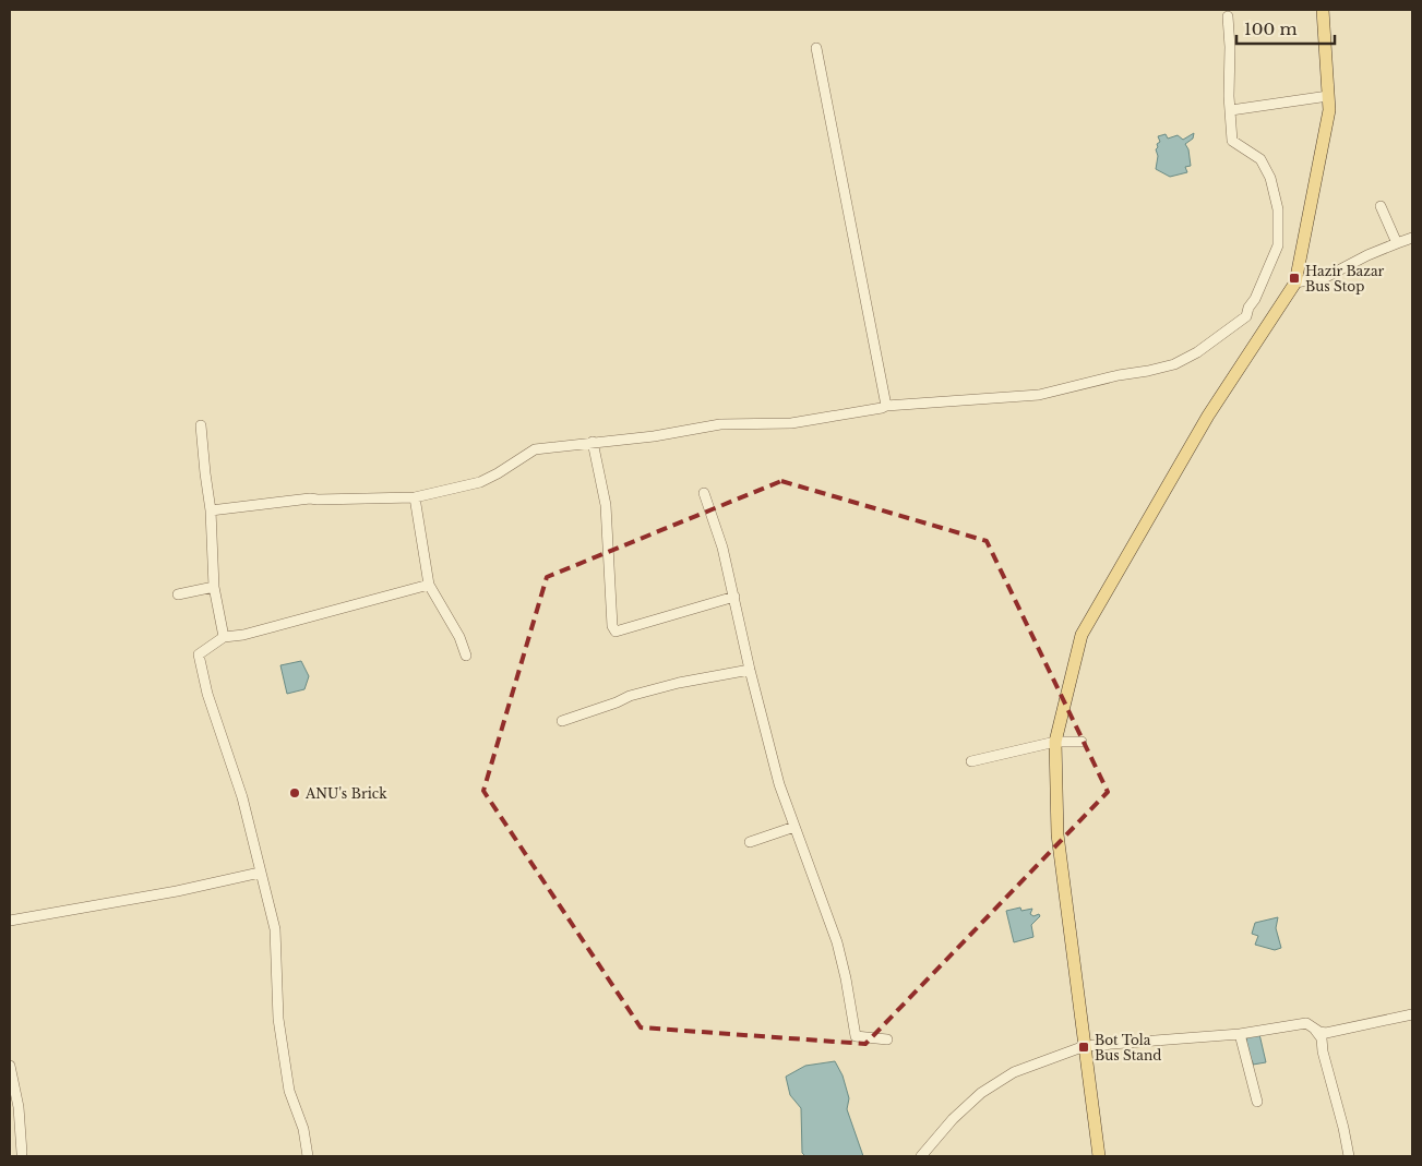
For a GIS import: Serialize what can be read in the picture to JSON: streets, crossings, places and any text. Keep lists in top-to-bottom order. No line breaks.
{"places":{"transit":["Hazir Bazar Bus Stop","Bot Tola Bus Stand"],"other":["ANU's Brick"]},"scale_bar":"100 m"}
